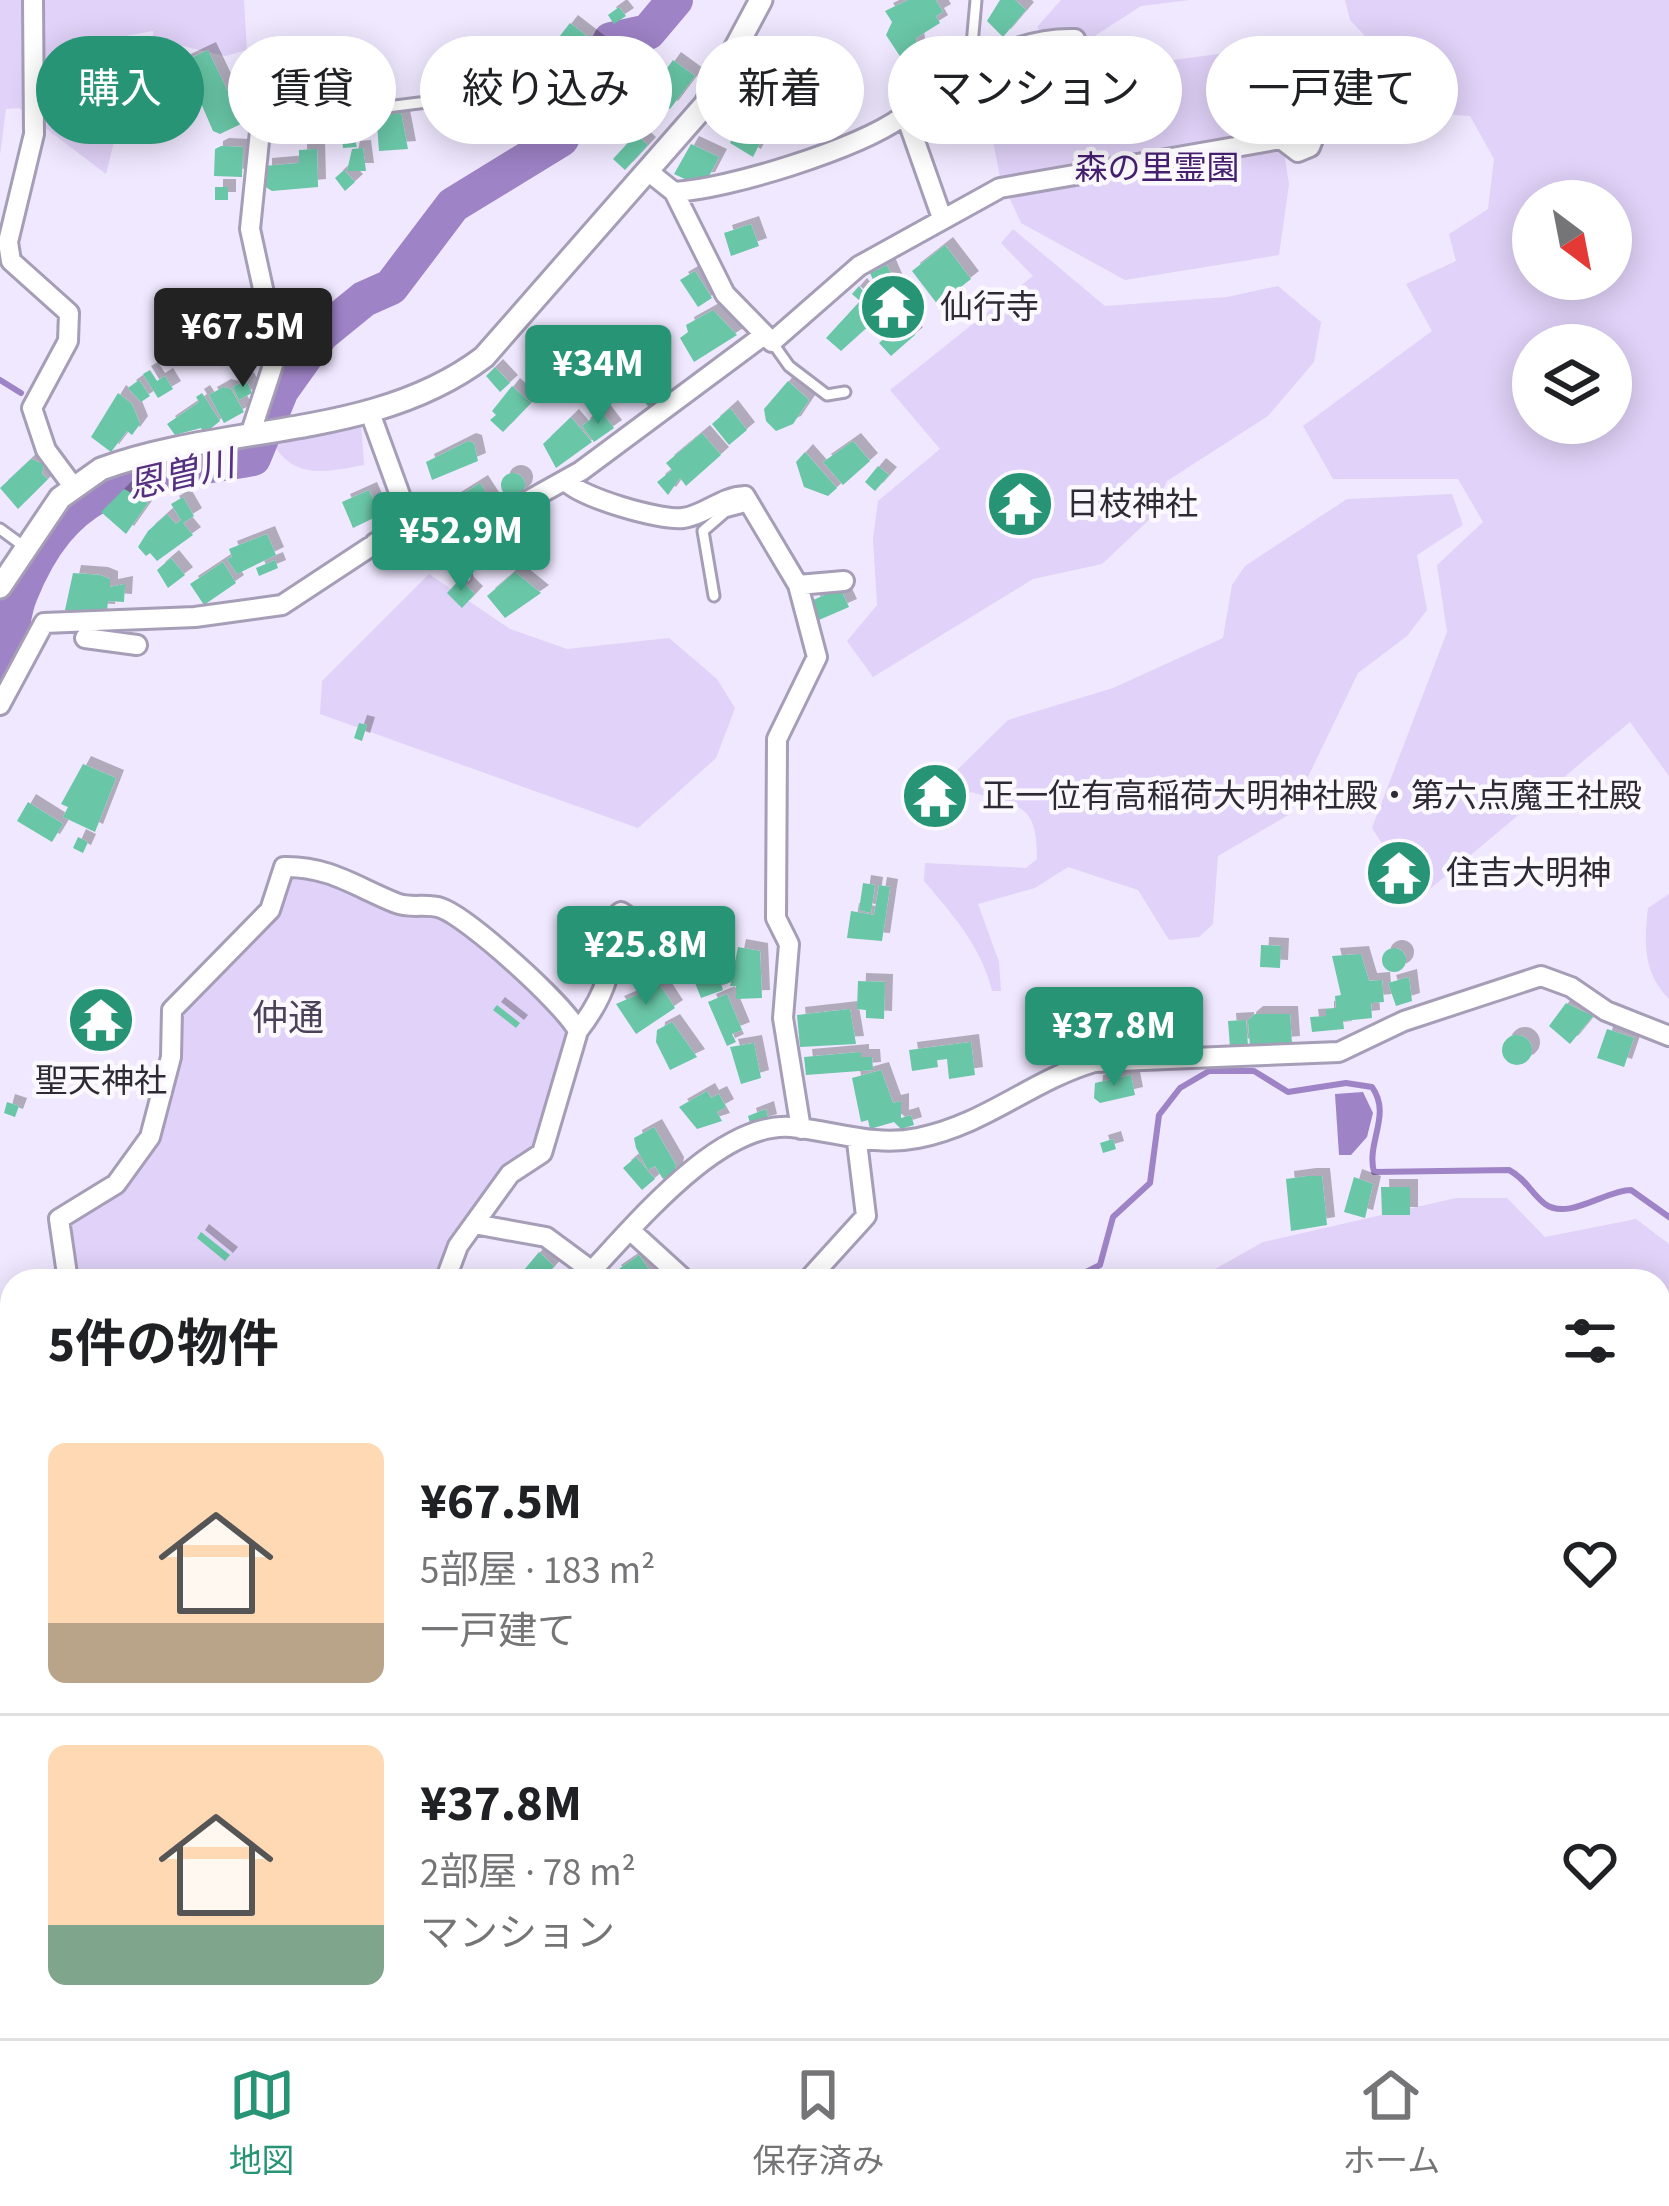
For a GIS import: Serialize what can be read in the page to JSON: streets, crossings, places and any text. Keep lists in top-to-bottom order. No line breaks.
{"districts":["仲通"],"water":["恩曽川"],"parks":["森の里霊園"],"places":{"temple":["仙行寺","日枝神社","正一位有高稲荷大明神社殿・第六点魔王社殿","住吉大明神","聖天神社"]},"north":"bottom right","page":{"chip":["購入","賃貸","絞り込み","新着","マンション","一戸建て"],"price":["¥67.5M","¥34M","¥52.9M","¥25.8M","¥37.8M"],"heading":"5件の物件","list":[{"name":"¥67.5M","note":"5部屋 · 183 m² · 一戸建て"},{"name":"¥37.8M","note":"2部屋 · 78 m² · マンション"}],"tabs":["地図","保存済み","ホーム"]}}
